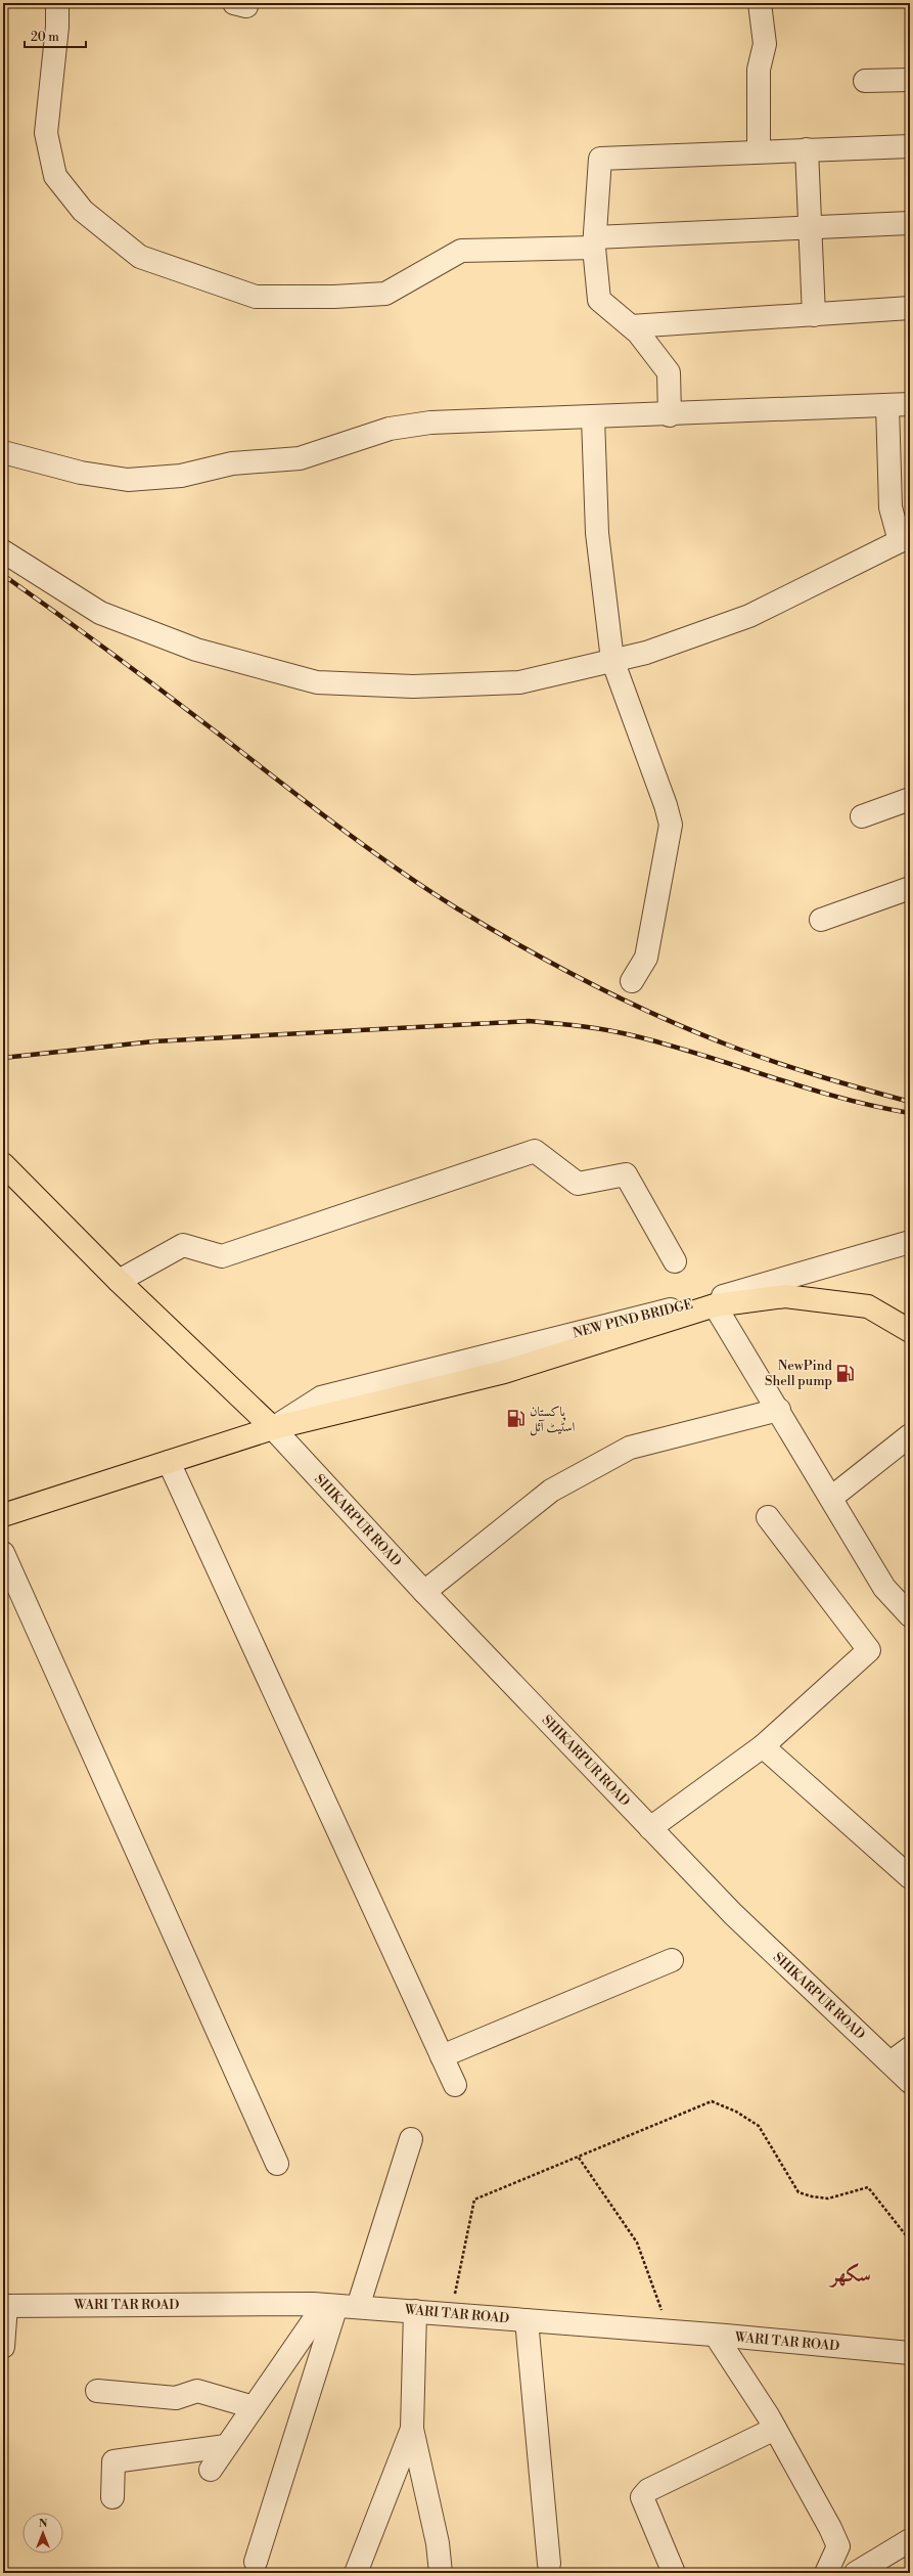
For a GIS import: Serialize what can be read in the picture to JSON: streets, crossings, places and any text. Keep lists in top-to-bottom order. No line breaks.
{"streets":{"street":["NEW PIND BRIDGE","SHIKARPUR ROAD","WARI TAR ROAD"]},"crossings":[["NEW PIND BRIDGE","SHIKARPUR ROAD"]],"districts":["سکھر"],"places":{"fuel station":["NewPind Shell pump","پاکستان اسٹیٹ آئل"]},"scale_bar":"20 m","north":"top"}
